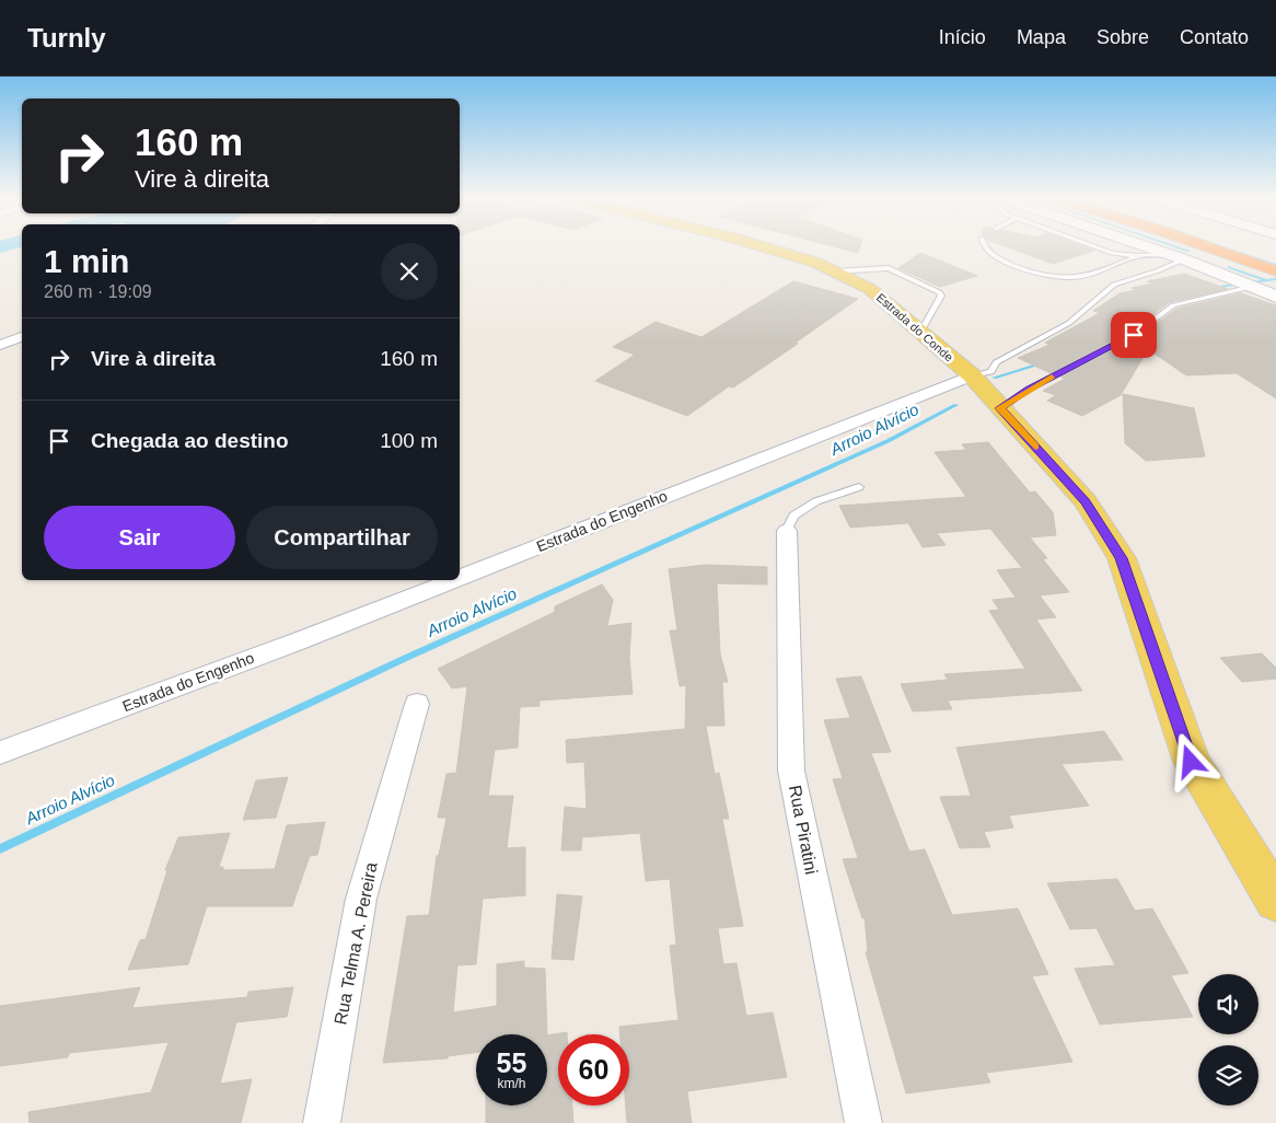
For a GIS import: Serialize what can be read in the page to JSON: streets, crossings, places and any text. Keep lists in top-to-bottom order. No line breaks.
{"streets":{"main road":["Estrada do Conde"],"street":["Estrada do Engenho","Rua Piratini","Rua Telma A. Pereira"]},"crossings":[["Estrada do Conde","Estrada do Engenho"]],"water":["Arroio Alvício"],"page":{"header":"Turnly","nav":["Início","Mapa","Sobre","Contato"],"turn":["160 m","Vire à direita"],"heading":["1 min","260 m · 19:09"],"list":[{"name":"Vire à direita","value":"160 m"},{"name":"Chegada ao destino","value":"100 m"}],"buttons":["Sair","Compartilhar"],"speed":"55 km/h","limit":"60"}}
